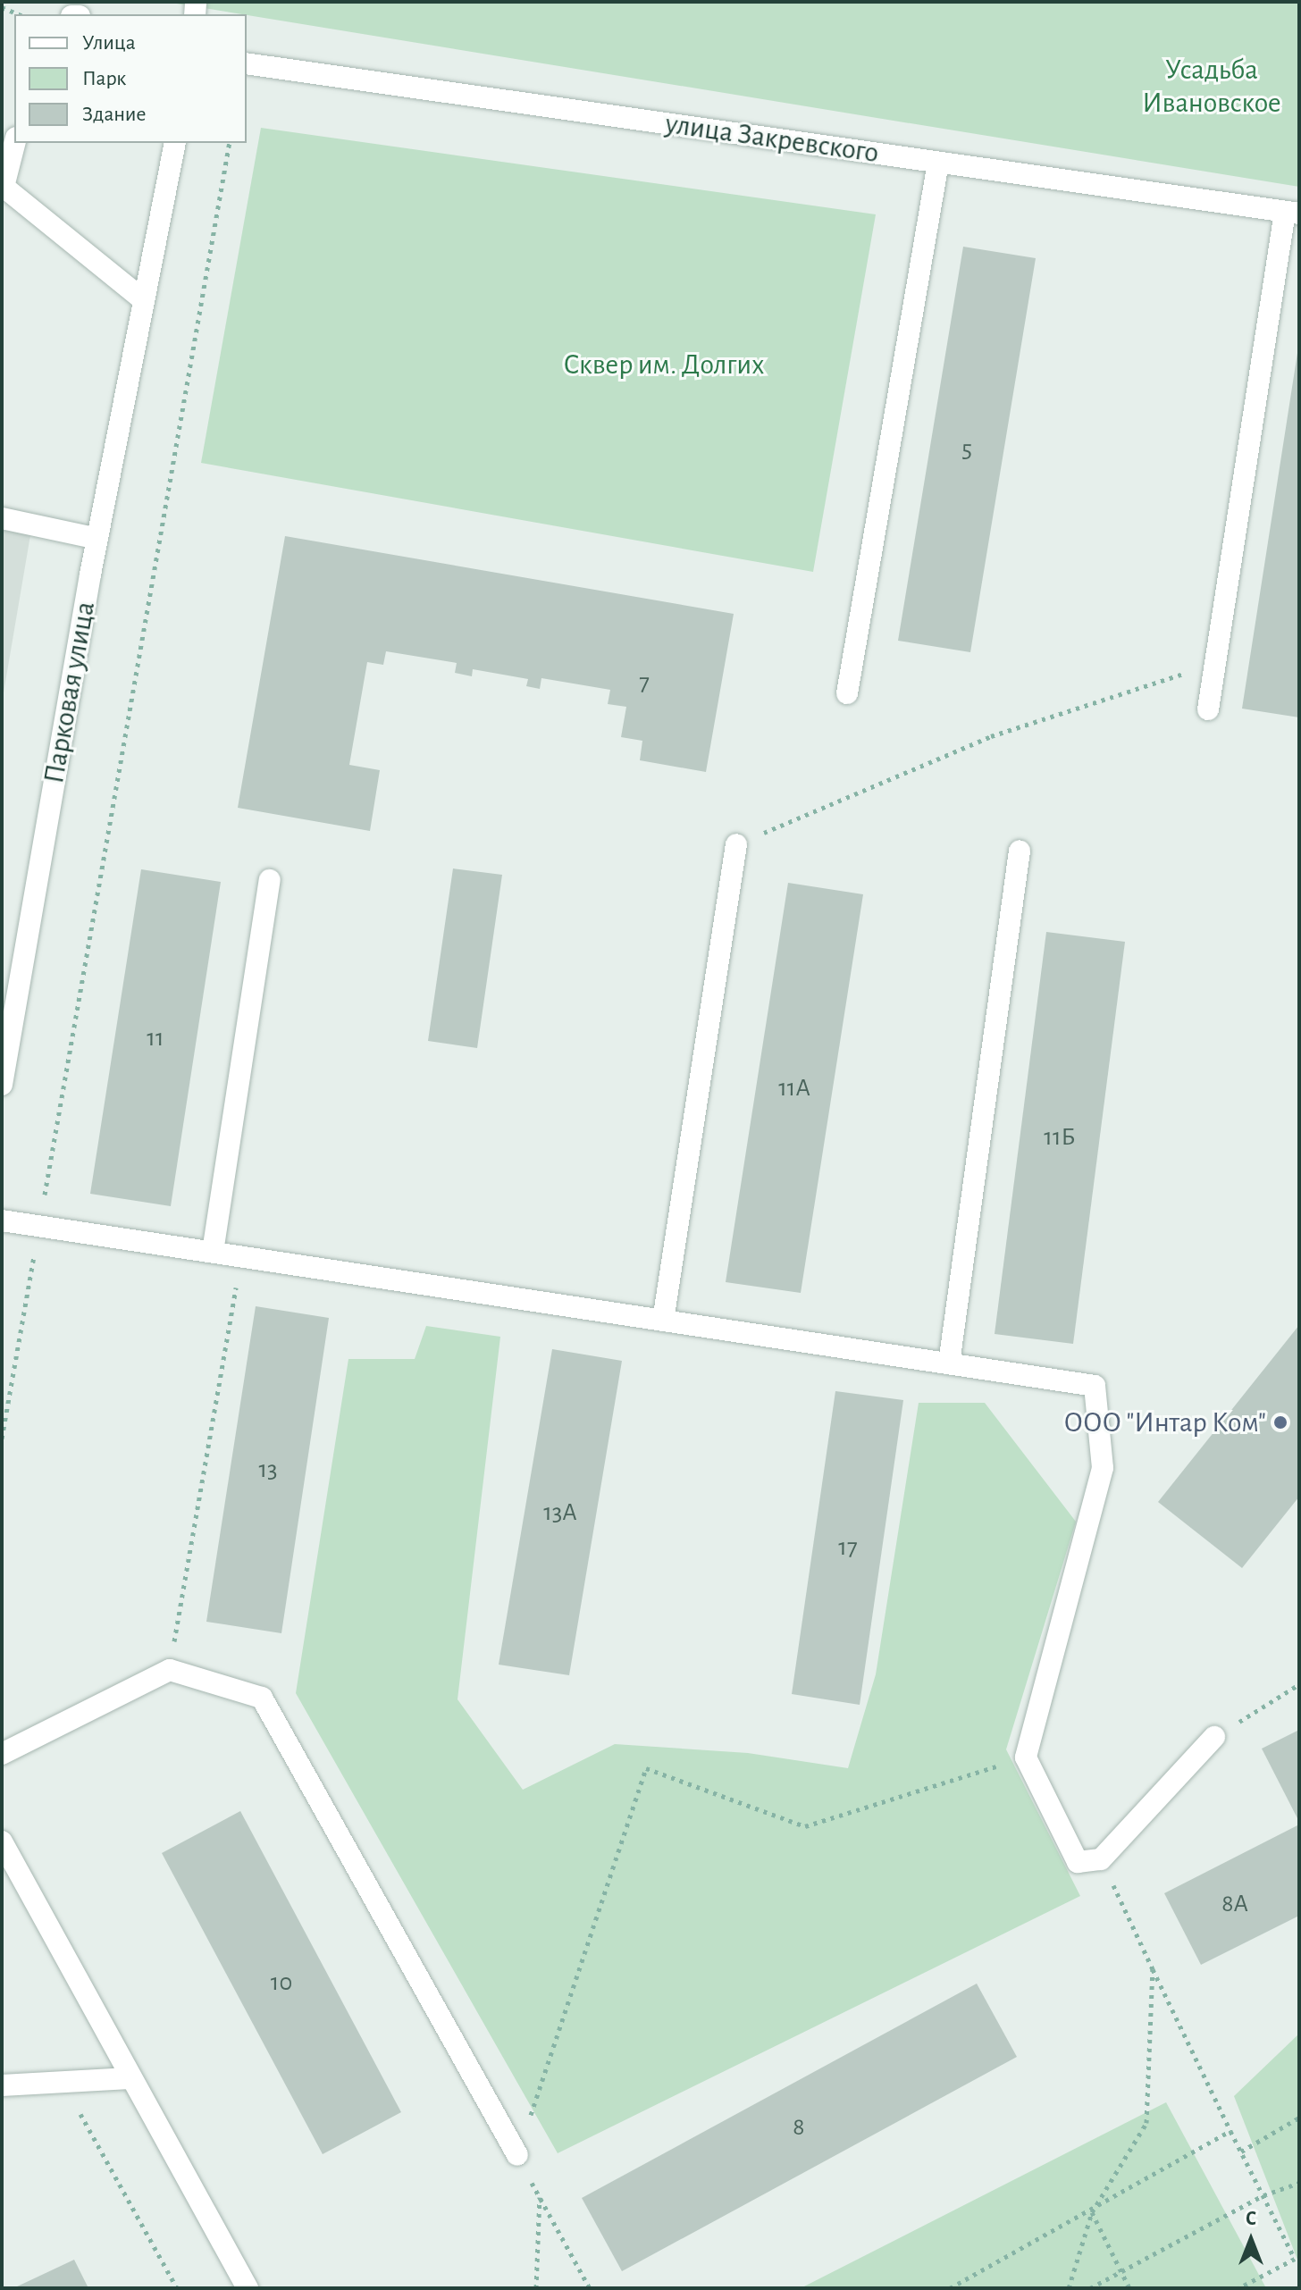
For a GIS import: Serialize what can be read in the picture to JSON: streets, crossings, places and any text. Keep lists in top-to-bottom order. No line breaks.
{"streets":{"street":["улица Закревского","Парковая улица"]},"parks":["Усадьба Ивановское","Сквер им. Долгих"],"places":["ООО \"Интар Ком\""],"house_numbers":["5","7","11","11А","11Б","13","13А","17","8А","10","8"],"legend":["Улица","Парк","Здание"],"north":"top"}
